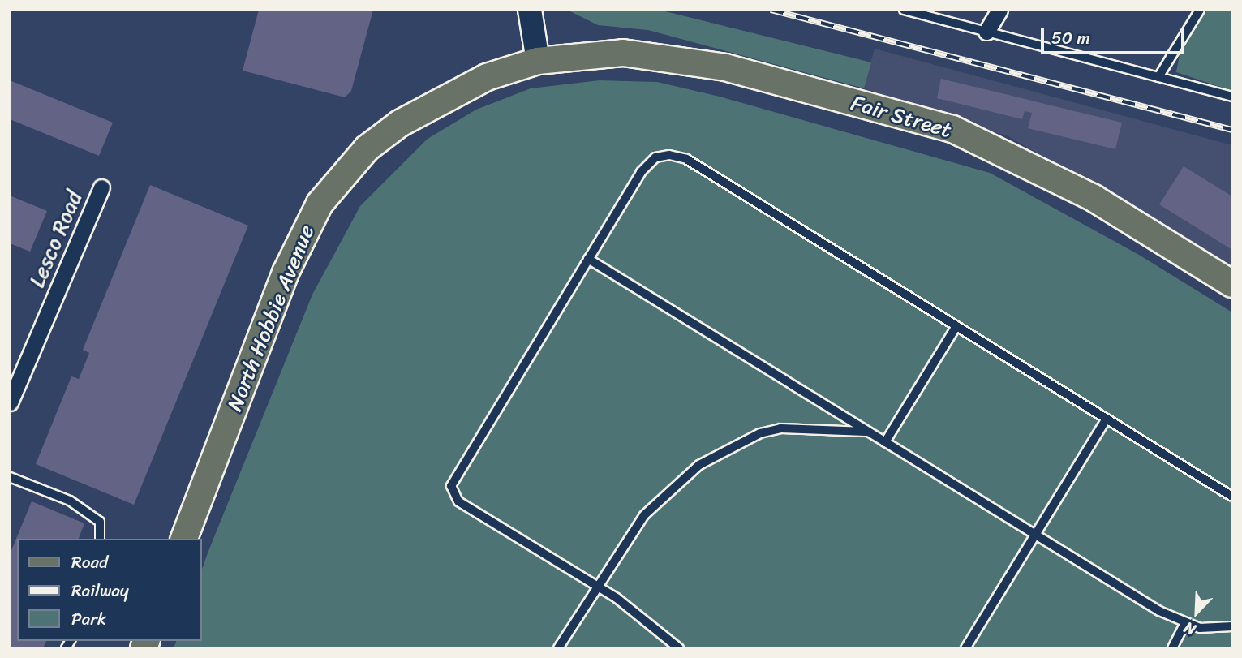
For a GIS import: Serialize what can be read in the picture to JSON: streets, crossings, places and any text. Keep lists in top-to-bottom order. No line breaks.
{"streets":{"main road":["Fair Street","North Hobbie Avenue"],"street":["Lesco Road"]},"crossings":[["Fair Street","North Hobbie Avenue"]],"legend":["Road","Railway","Park"],"scale_bar":"50 m","north":"bottom left"}
